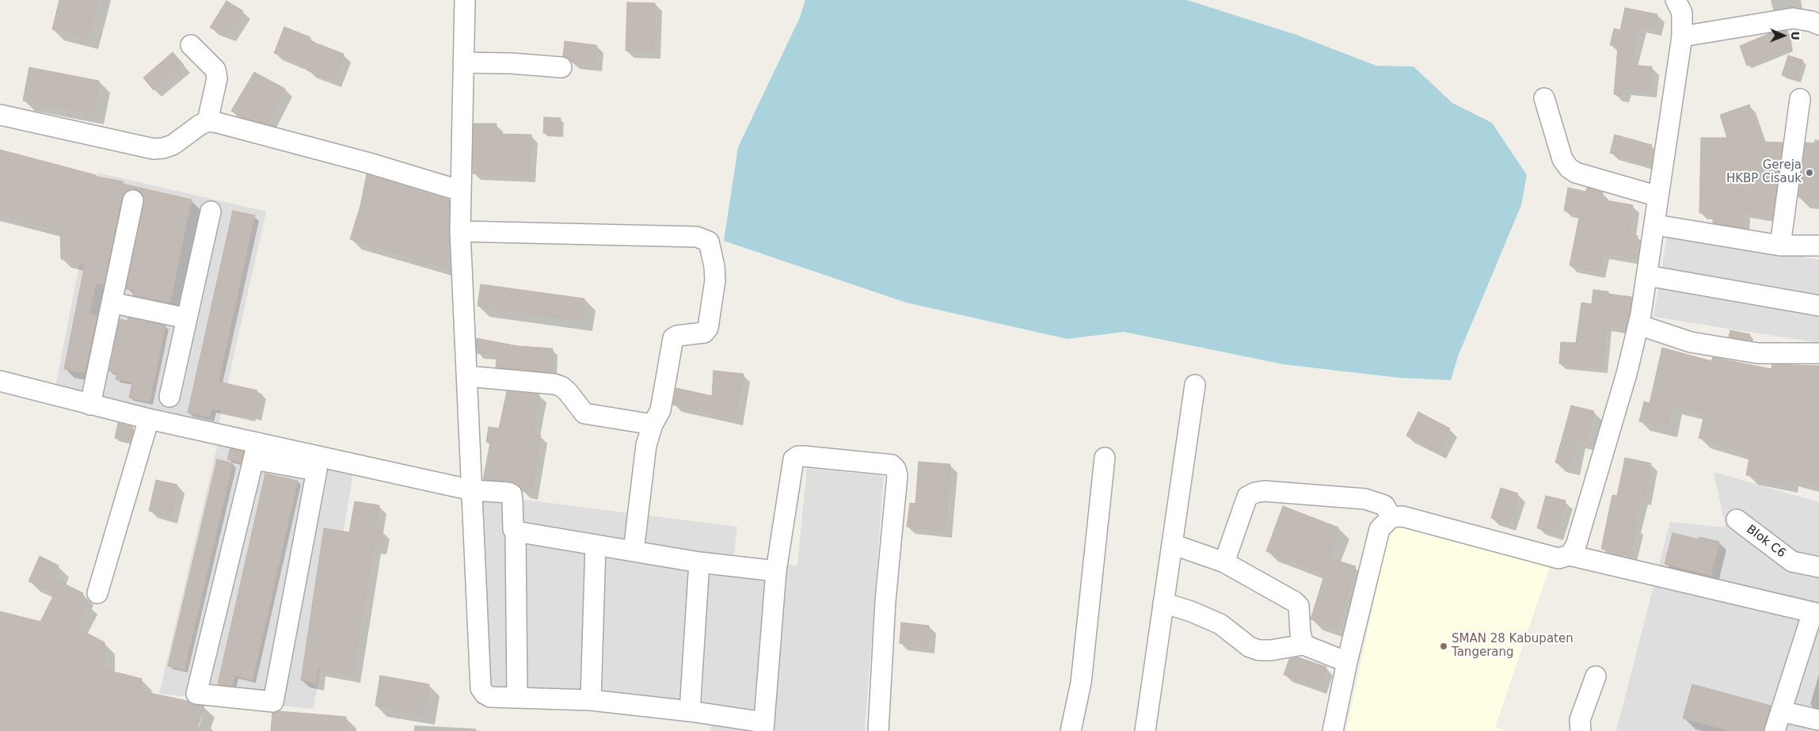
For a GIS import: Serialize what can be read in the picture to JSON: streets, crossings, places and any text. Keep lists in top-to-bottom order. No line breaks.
{"streets":{"street":["Blok C6"]},"places":["Gereja HKBP Cisauk","SMAN 28 Kabupaten Tangerang"],"north":"right"}
